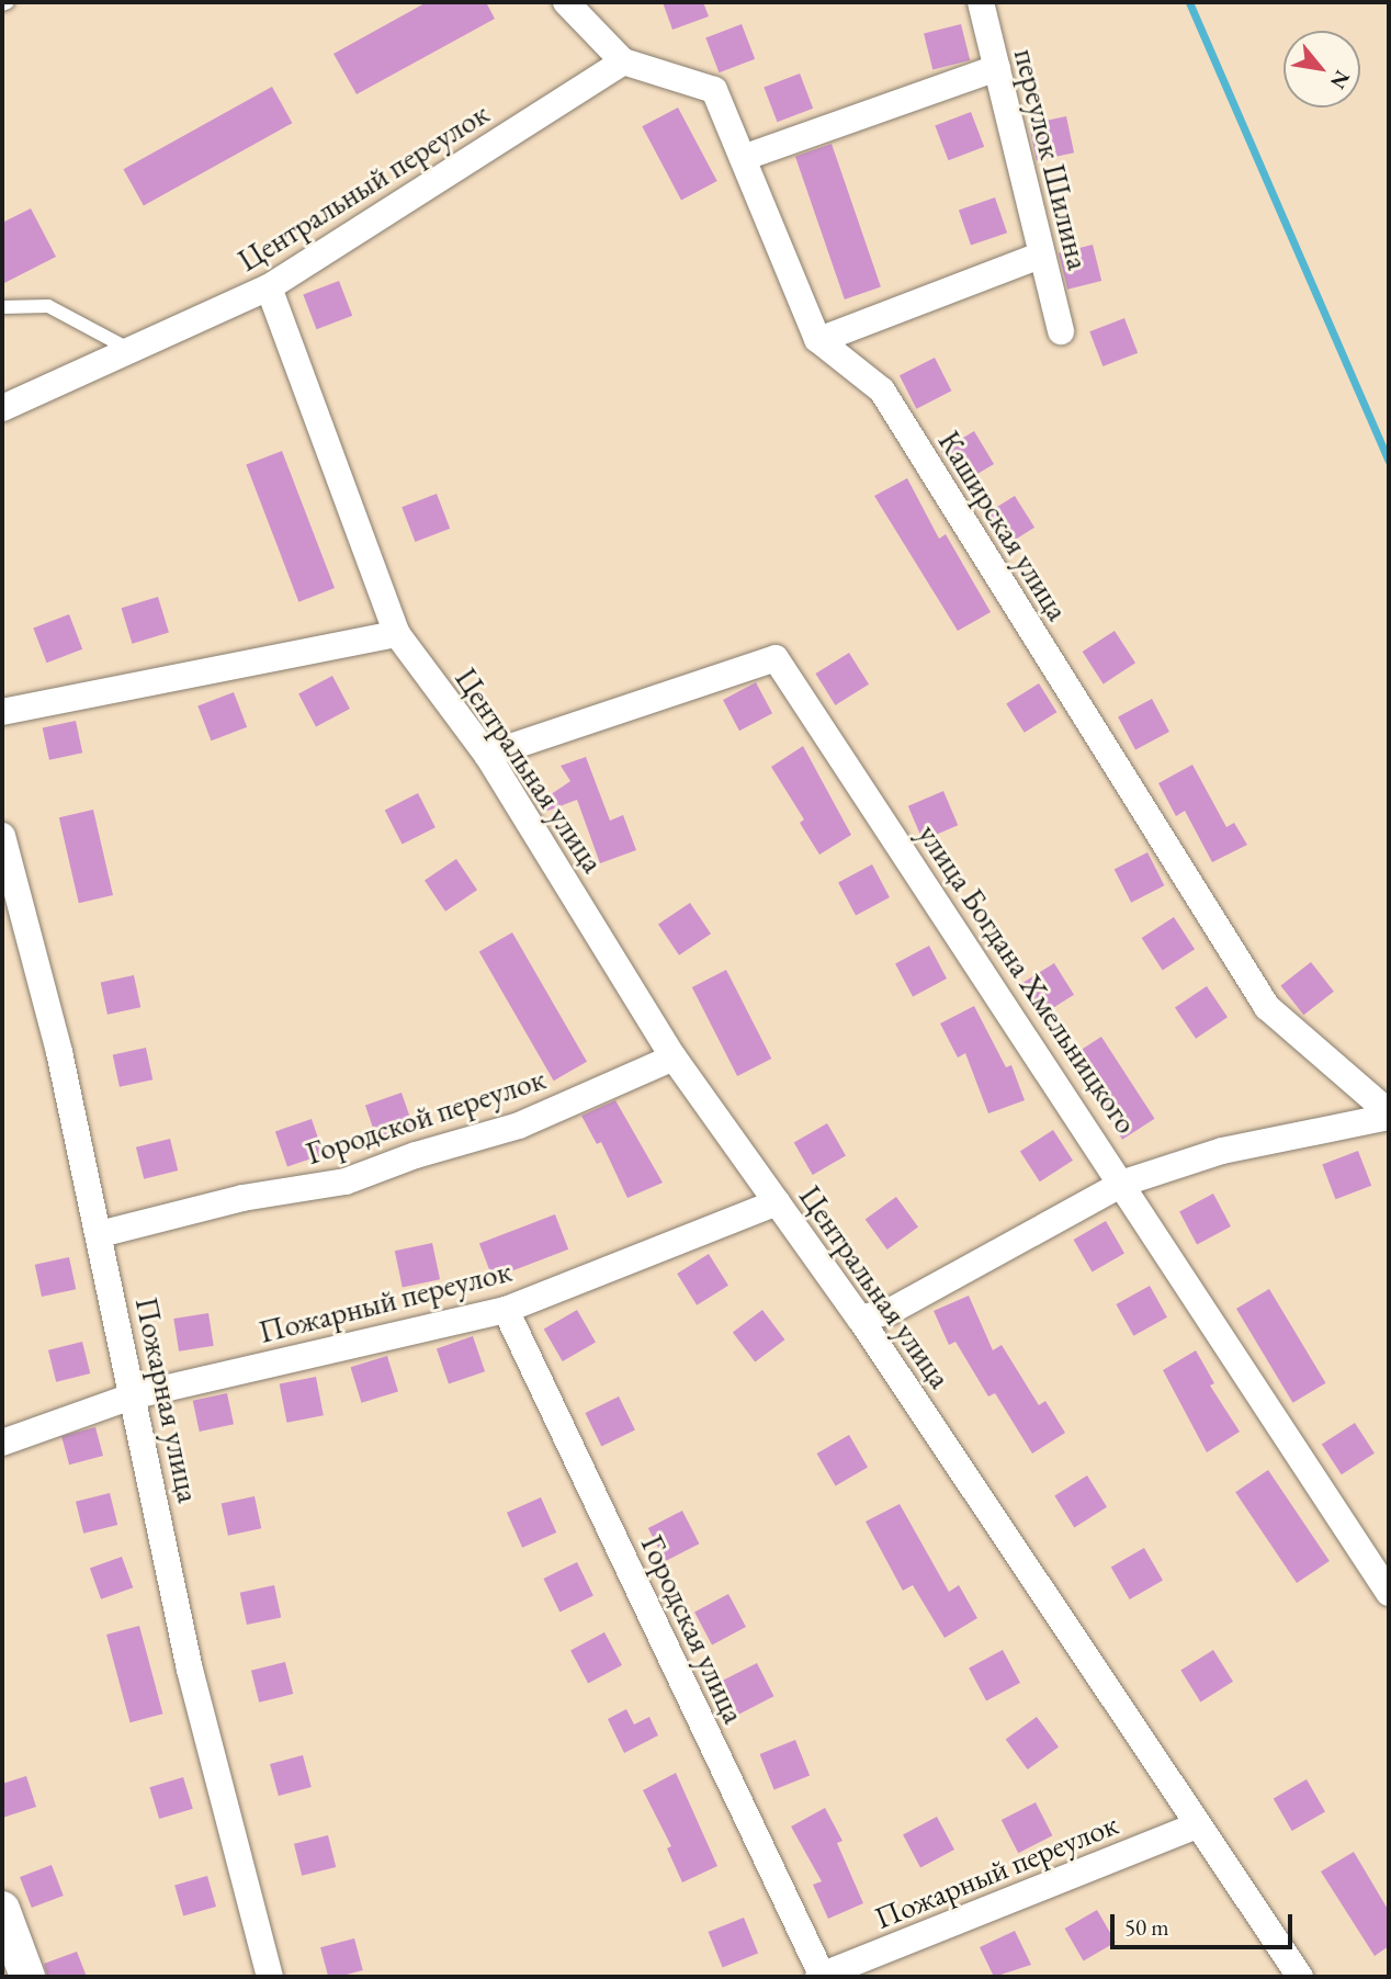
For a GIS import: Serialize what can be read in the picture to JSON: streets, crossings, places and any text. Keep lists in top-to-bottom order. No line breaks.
{"streets":{"street":["переулок Шилина","Центральный переулок","Каширская улица","Центральная улица","улица Богдана Хмельницкого","Городской переулок","Пожарный переулок","Пожарная улица","Городская улица"]},"crossings":[["Центральный переулок","Каширская улица"],["Центральный переулок","Центральная улица"],["Центральная улица","улица Богдана Хмельницкого"],["Центральная улица","Городской переулок"],["Центральная улица","Пожарный переулок"],["Городской переулок","Пожарная улица"],["Пожарный переулок","Пожарная улица"],["Пожарный переулок","Городская улица"]],"scale_bar":"50 m","north":"bottom right"}
